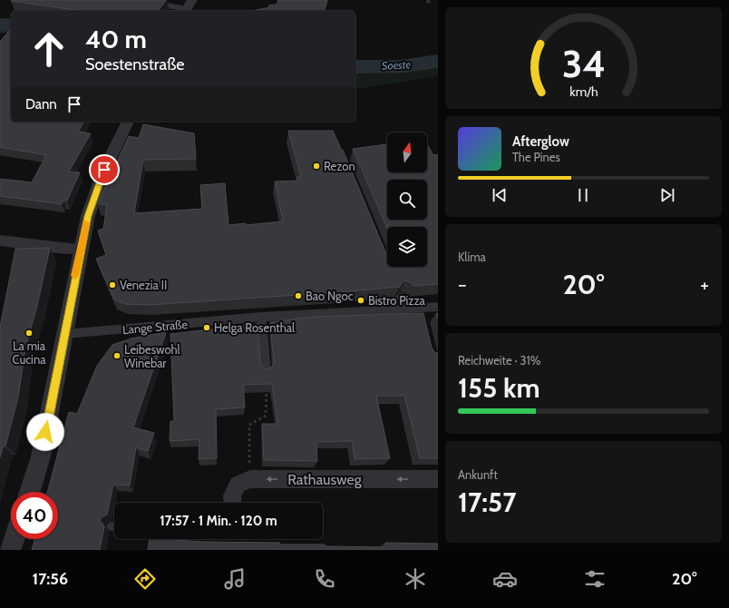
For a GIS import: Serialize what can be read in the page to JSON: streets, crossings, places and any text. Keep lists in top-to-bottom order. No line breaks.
{"streets":{"street":["Lange Straße","Rathausweg"]},"one_way":["Rathausweg"],"water":["Soeste"],"places":["Rezon","Venezia II","Bao Ngoc","Bistro Pizza","Helga Rosenthal","La mia Cucina","Leibeswohl Winebar"],"north":"top","page":{"turn":["40 m","Soestenstraße"],"then":"Dann","song":["Afterglow","The Pines"],"tile":["Klima",["Reichweite · 31%","155 km"],["Ankunft","17:57"]],"heat":["−","20°","+"],"limit":"40","trip":"17:57 · 1 Min. · 120 m","tabs":["17:56","20°"],"gauge":["34","km/h"]}}
